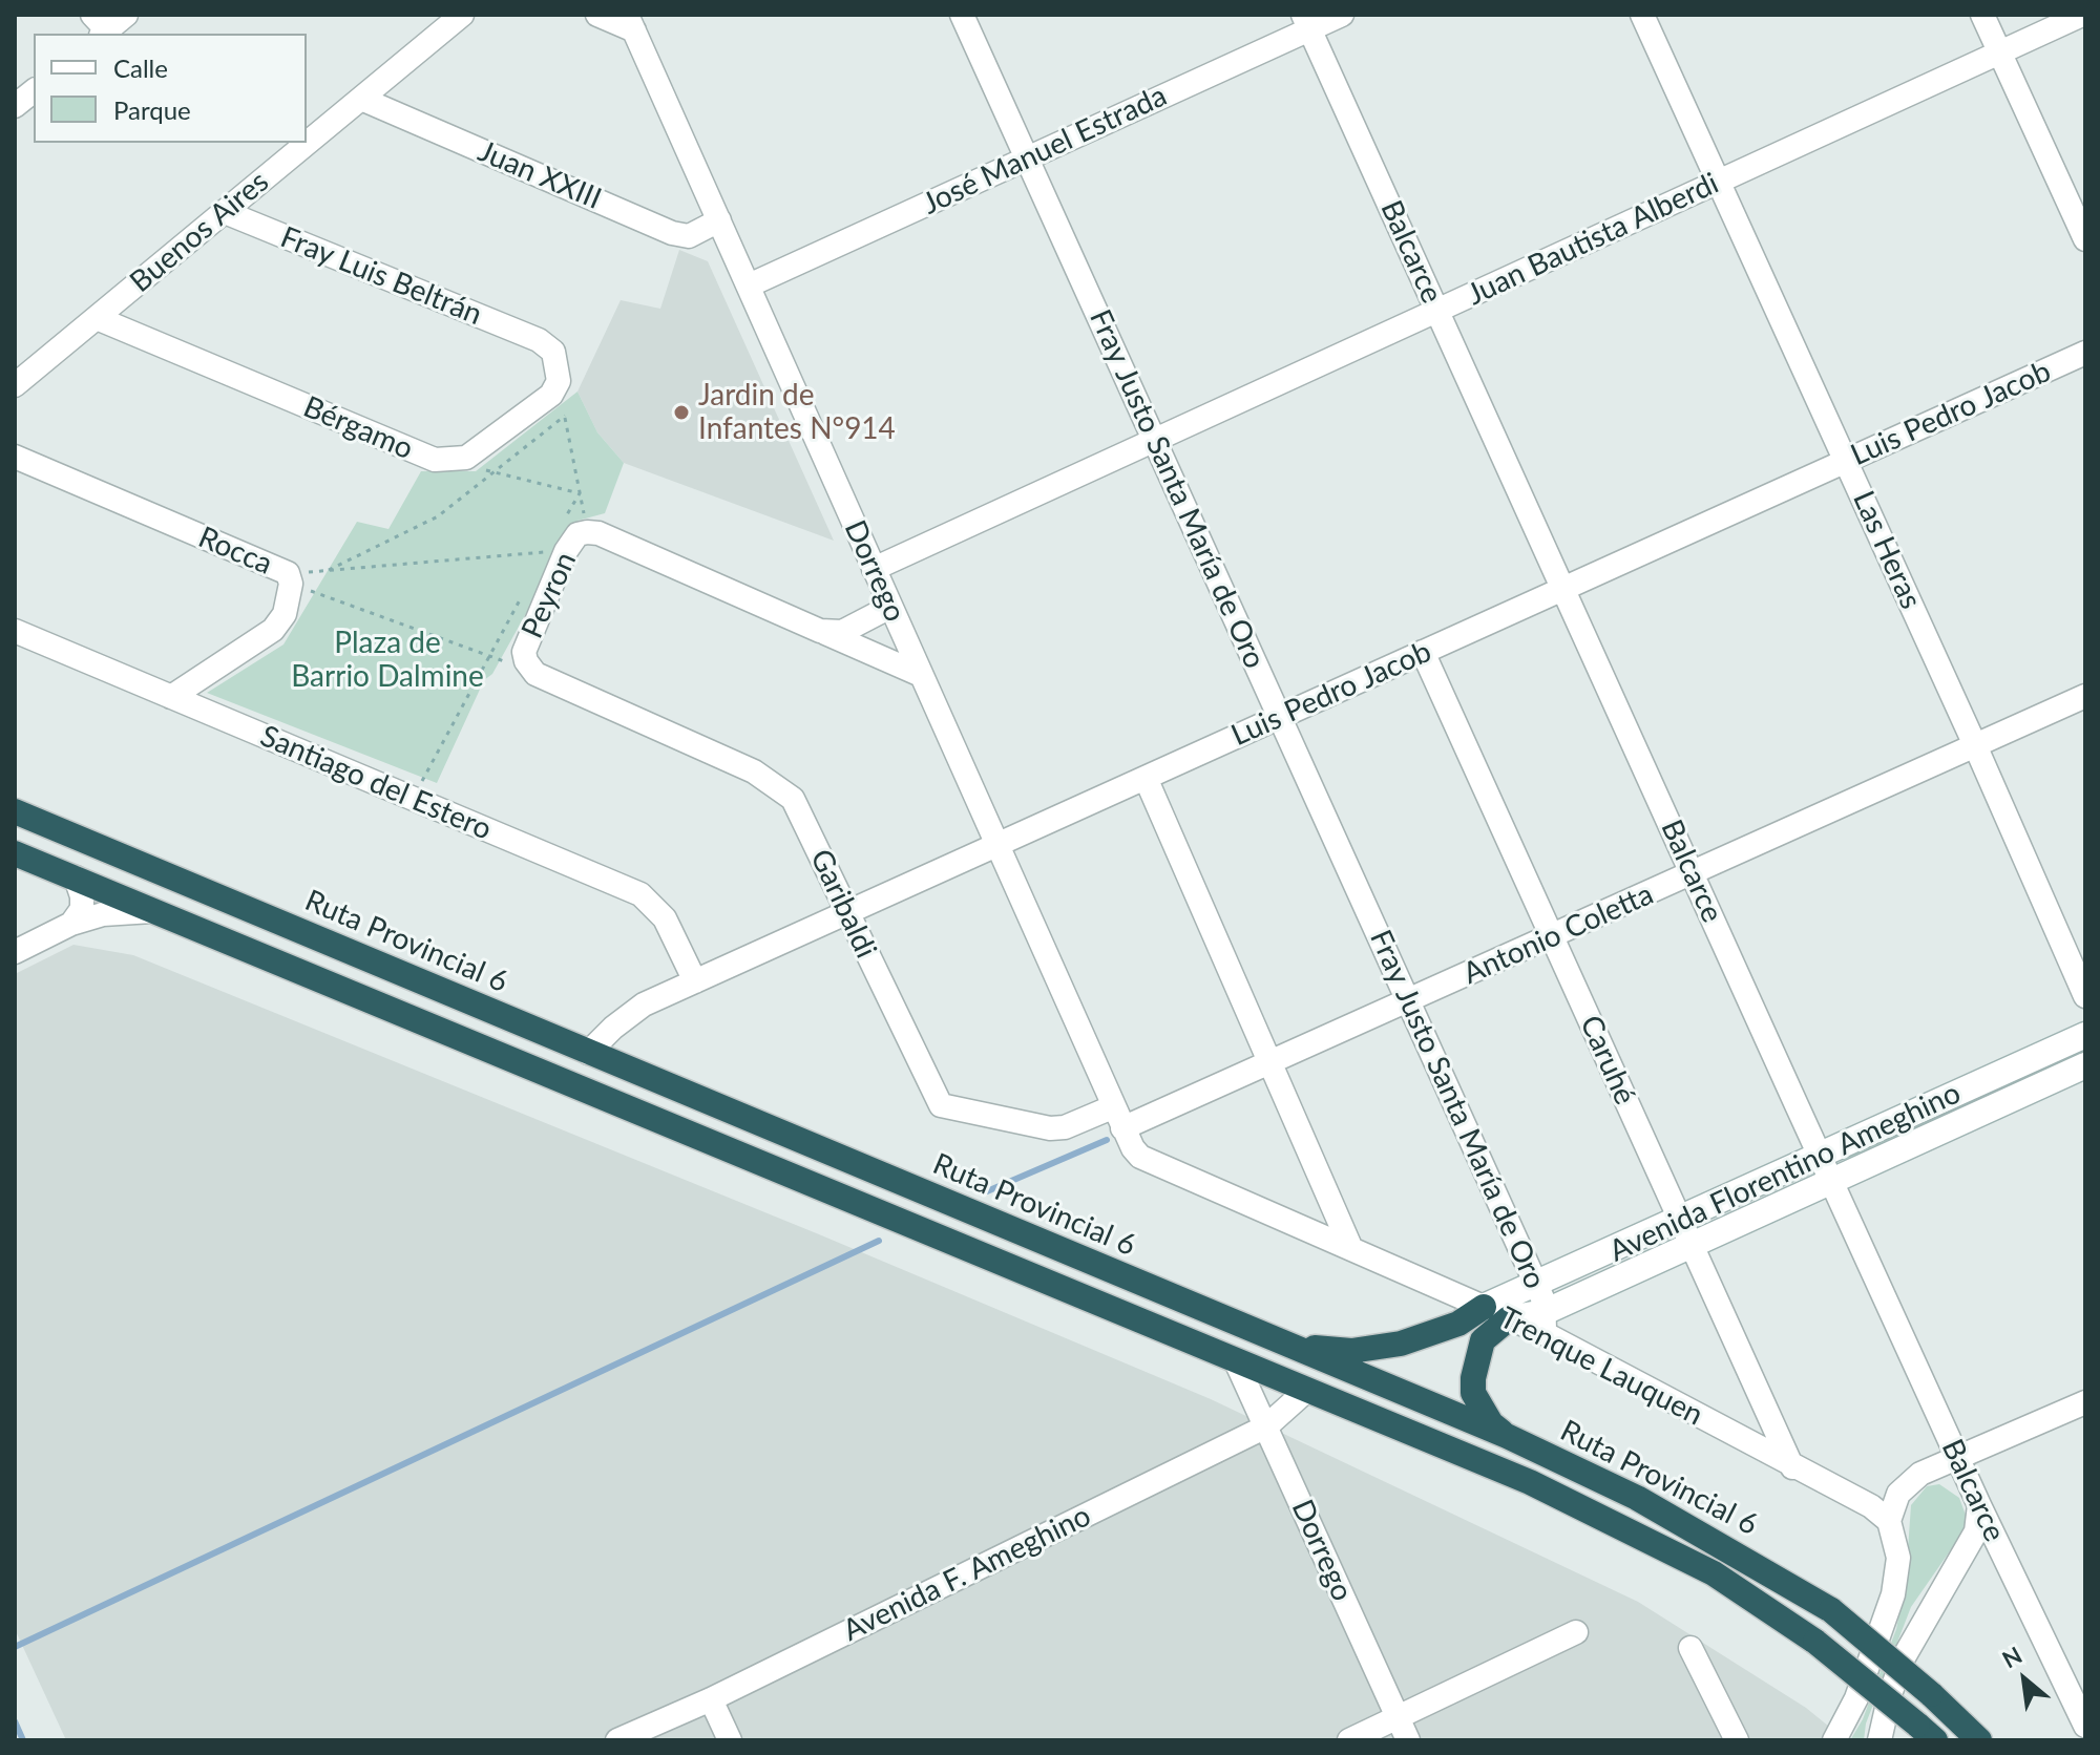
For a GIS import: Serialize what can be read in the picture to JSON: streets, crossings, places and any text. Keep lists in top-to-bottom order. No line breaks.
{"streets":{"highway":["Ruta Provincial 6"],"main road":["Avenida Florentino Ameghino"],"street":["José Manuel Estrada","Juan XXIII","Buenos Aires","Juan Bautista Alberdi","Balcarce","Fray Luis Beltrán","Luis Pedro Jacob","Bérgamo","Fray Justo Santa María de Oro","Las Heras","Rocca","Dorrego","Peyron","Santiago del Estero","Garibaldi","Antonio Coletta","Caruhé","Trenque Lauquen","Avenida F. Ameghino"]},"crossings":[["José Manuel Estrada","Balcarce"],["José Manuel Estrada","Fray Justo Santa María de Oro"],["José Manuel Estrada","Dorrego"],["Juan XXIII","Buenos Aires"],["Juan XXIII","Dorrego"],["Buenos Aires","Fray Luis Beltrán"],["Buenos Aires","Bérgamo"],["Juan Bautista Alberdi","Balcarce"],["Juan Bautista Alberdi","Fray Justo Santa María de Oro"],["Juan Bautista Alberdi","Las Heras"],["Juan Bautista Alberdi","Dorrego"],["Balcarce","Luis Pedro Jacob"],["Balcarce","Antonio Coletta"],["Balcarce","Avenida Florentino Ameghino"],["Fray Luis Beltrán","Bérgamo"],["Luis Pedro Jacob","Fray Justo Santa María de Oro"],["Luis Pedro Jacob","Las Heras"],["Luis Pedro Jacob","Dorrego"],["Luis Pedro Jacob","Santiago del Estero"],["Luis Pedro Jacob","Garibaldi"],["Luis Pedro Jacob","Ruta Provincial 6"],["Luis Pedro Jacob","Caruhé"],["Fray Justo Santa María de Oro","Antonio Coletta"],["Fray Justo Santa María de Oro","Avenida Florentino Ameghino"],["Fray Justo Santa María de Oro","Trenque Lauquen"],["Las Heras","Antonio Coletta"],["Rocca","Santiago del Estero"],["Dorrego","Garibaldi"],["Dorrego","Antonio Coletta"],["Dorrego","Ruta Provincial 6"],["Dorrego","Trenque Lauquen"],["Dorrego","Avenida F. Ameghino"],["Peyron","Garibaldi"],["Garibaldi","Antonio Coletta"],["Garibaldi","Trenque Lauquen"],["Antonio Coletta","Caruhé"],["Antonio Coletta","Trenque Lauquen"],["Ruta Provincial 6","Avenida F. Ameghino"],["Caruhé","Avenida Florentino Ameghino"],["Caruhé","Trenque Lauquen"],["Avenida Florentino Ameghino","Trenque Lauquen"]],"parks":["Plaza de Barrio Dalmine"],"places":["Jardin de Infantes N°914"],"legend":["Calle","Parque"],"north":"top left"}
